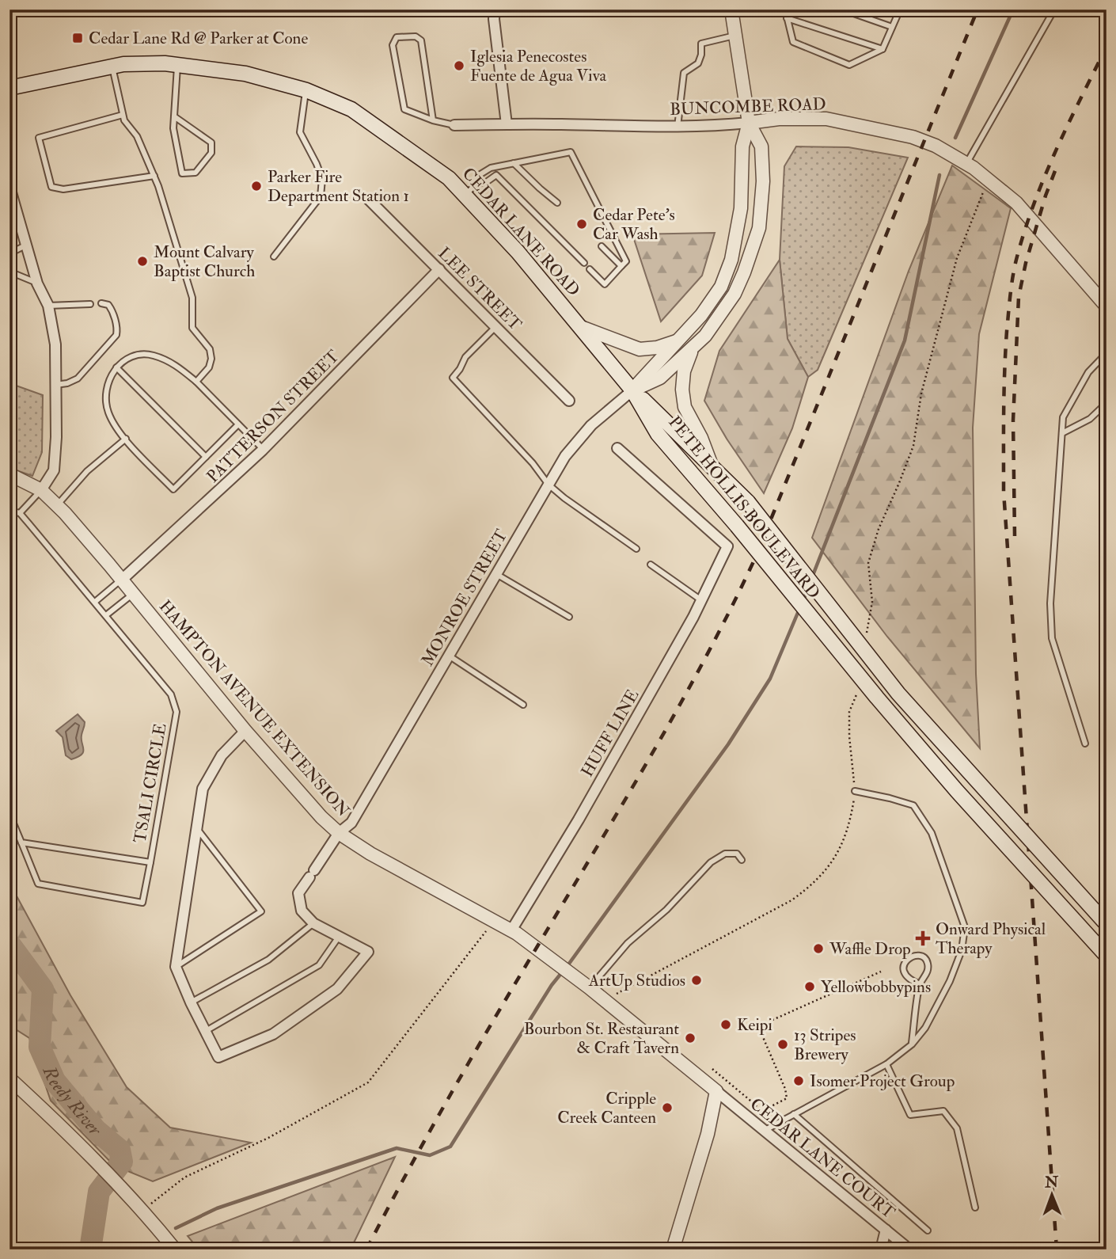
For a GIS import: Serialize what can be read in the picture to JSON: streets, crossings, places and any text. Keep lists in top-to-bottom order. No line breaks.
{"streets":{"main road":["CEDAR LANE ROAD","PETE HOLLIS BOULEVARD"],"street":["BUNCOMBE ROAD","LEE STREET","PATTERSON STREET","MONROE STREET","HAMPTON AVENUE EXTENSION","HUFF LINE","CEDAR LANE COURT"],"lane":["TSALI CIRCLE"]},"crossings":[["CEDAR LANE ROAD","PETE HOLLIS BOULEVARD"],["CEDAR LANE ROAD","MONROE STREET"],["LEE STREET","PATTERSON STREET"],["PATTERSON STREET","HAMPTON AVENUE EXTENSION"],["PETE HOLLIS BOULEVARD","MONROE STREET"],["MONROE STREET","HAMPTON AVENUE EXTENSION"],["HAMPTON AVENUE EXTENSION","HUFF LINE"],["HAMPTON AVENUE EXTENSION","CEDAR LANE COURT"]],"water":["Reedy River"],"places":{"transit":["Cedar Lane Rd @ Parker at Cone"],"other":["Iglesia Penecostes Fuente de Agua Viva","Parker Fire Department Station 1","Cedar Pete's Car Wash","Mount Calvary Baptist Church","Waffle Drop","ArtUp Studios","Yellowbobbypins","Keipi","Bourbon St. Restaurant & Craft Tavern","13 Stripes Brewery","Isomer Project Group","Cripple Creek Canteen"],"health":["Onward Physical Therapy"]},"north":"top"}
